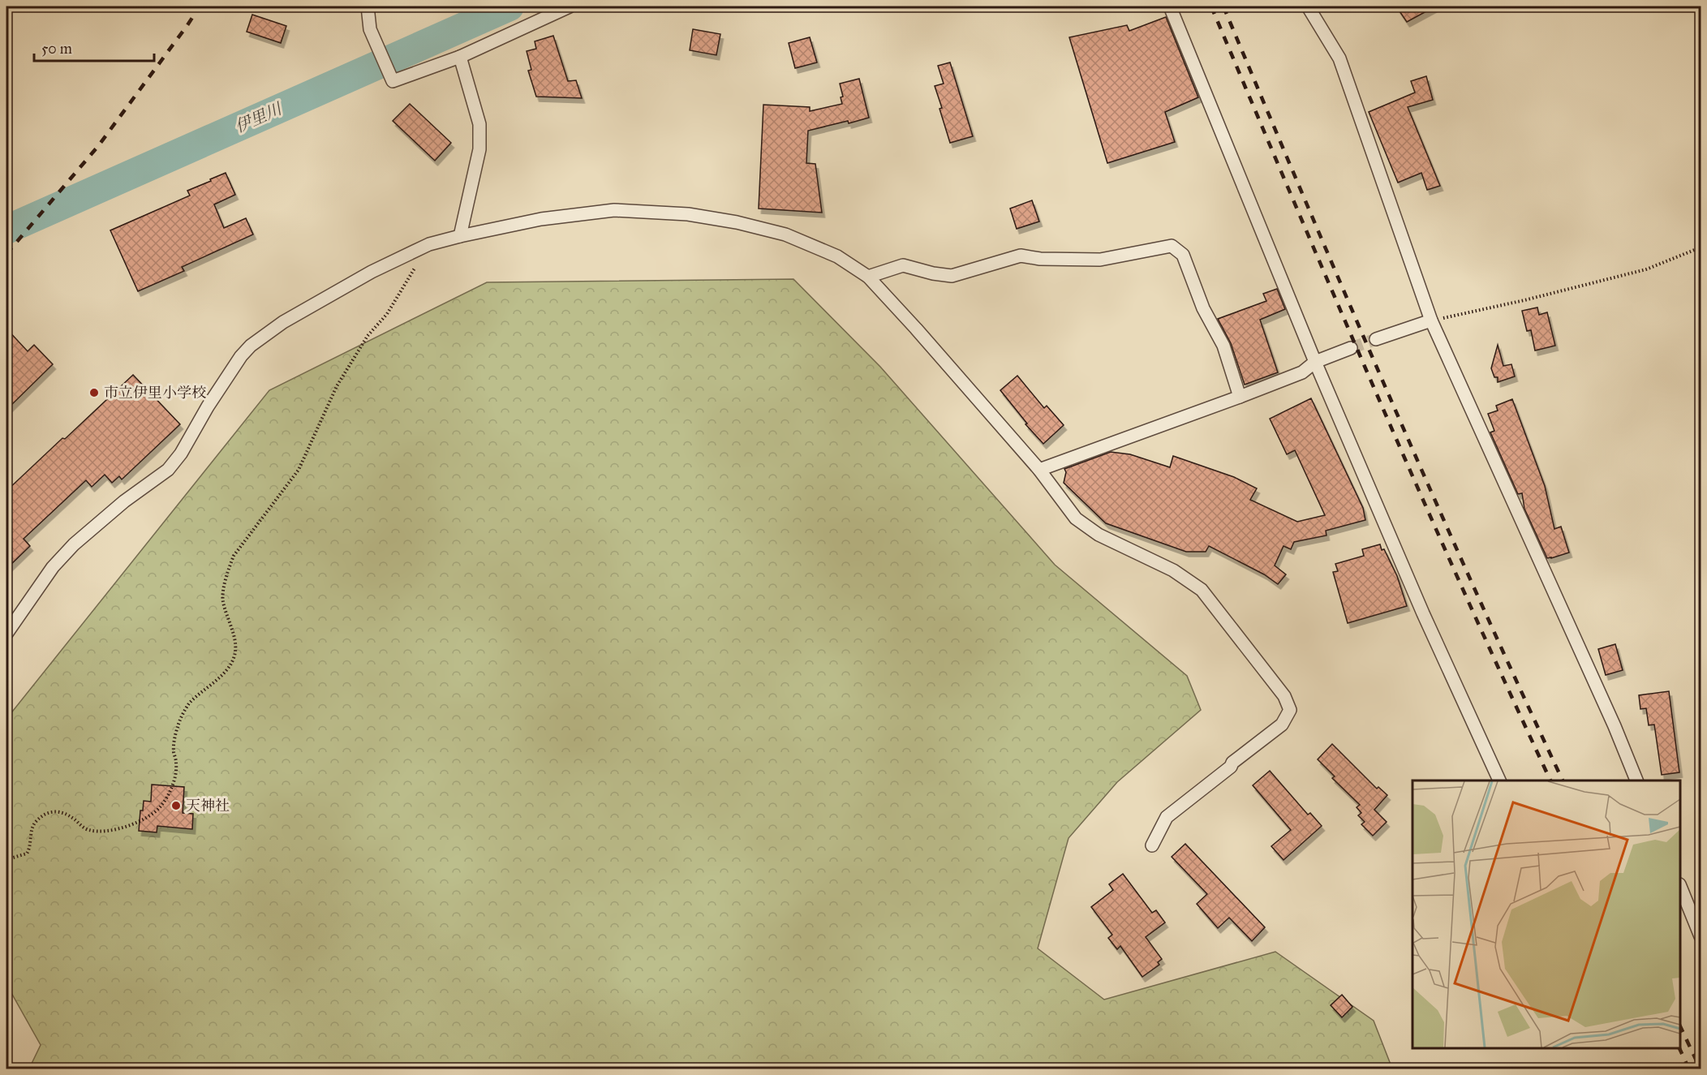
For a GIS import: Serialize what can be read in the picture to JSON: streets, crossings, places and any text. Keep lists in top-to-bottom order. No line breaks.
{"water":["伊里川"],"places":["市立伊里小学校","天神社"],"scale_bar":"50 m"}
